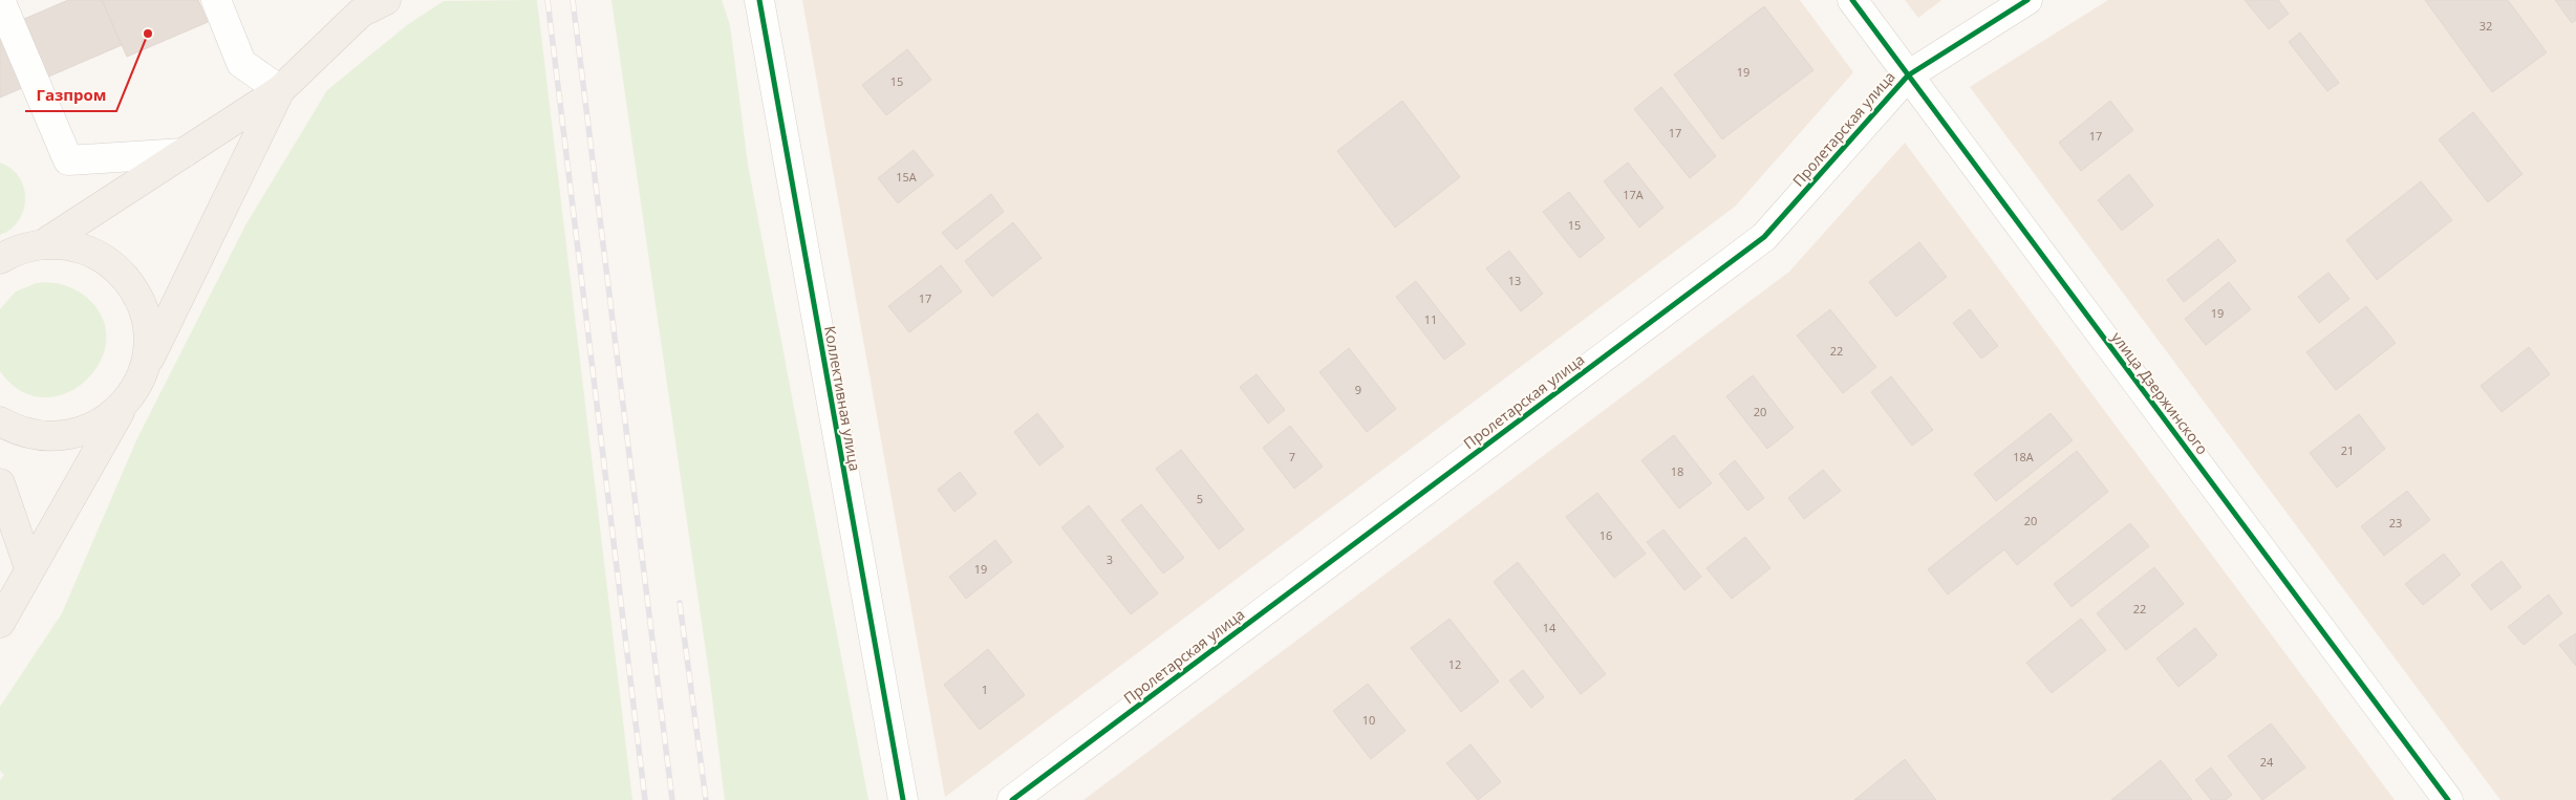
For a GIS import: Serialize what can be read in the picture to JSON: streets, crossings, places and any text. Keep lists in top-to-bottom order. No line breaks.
{"streets":{"street":["Пролетарская улица","улица Дзержинского","Коллективная улица"]},"crossings":[["Пролетарская улица","улица Дзержинского"]],"places":["Газпром"],"house_numbers":["32","19","15","17","17","15А","17А","15","13","17","19","11","22","9","20","21","7","18А","18","5","20","23","16","3","19","22","14","12","1","10","24"]}
